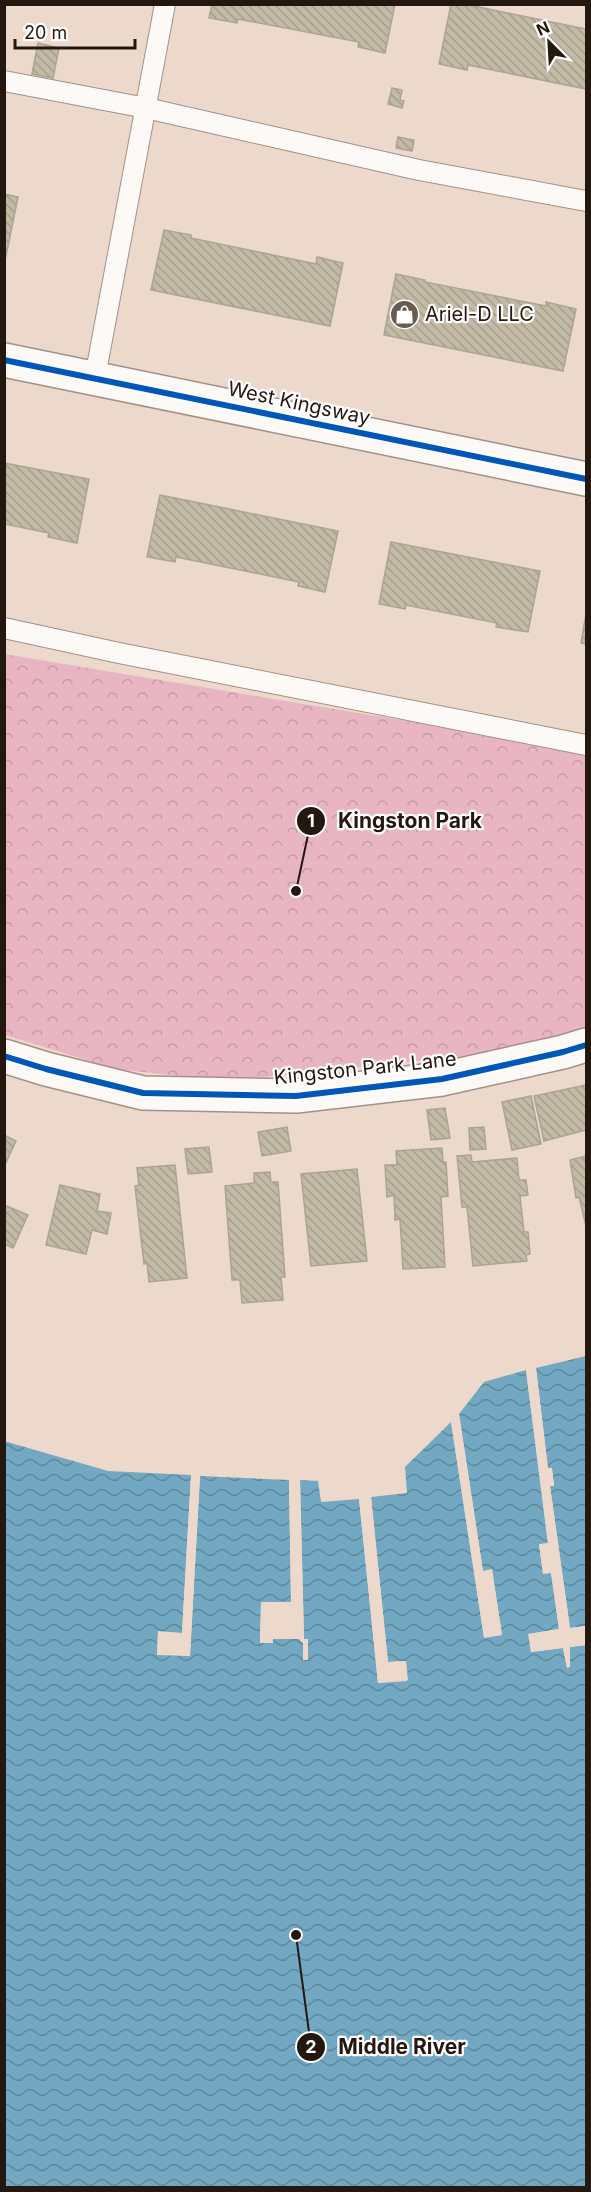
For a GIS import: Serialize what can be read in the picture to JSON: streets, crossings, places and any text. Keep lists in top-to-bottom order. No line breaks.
{"streets":{"street":["West Kingsway","Kingston Park Lane"]},"places":{"shop":["Ariel-D LLC"],"other":["Kingston Park","Middle River"]},"scale_bar":"20 m","north":"top left"}
